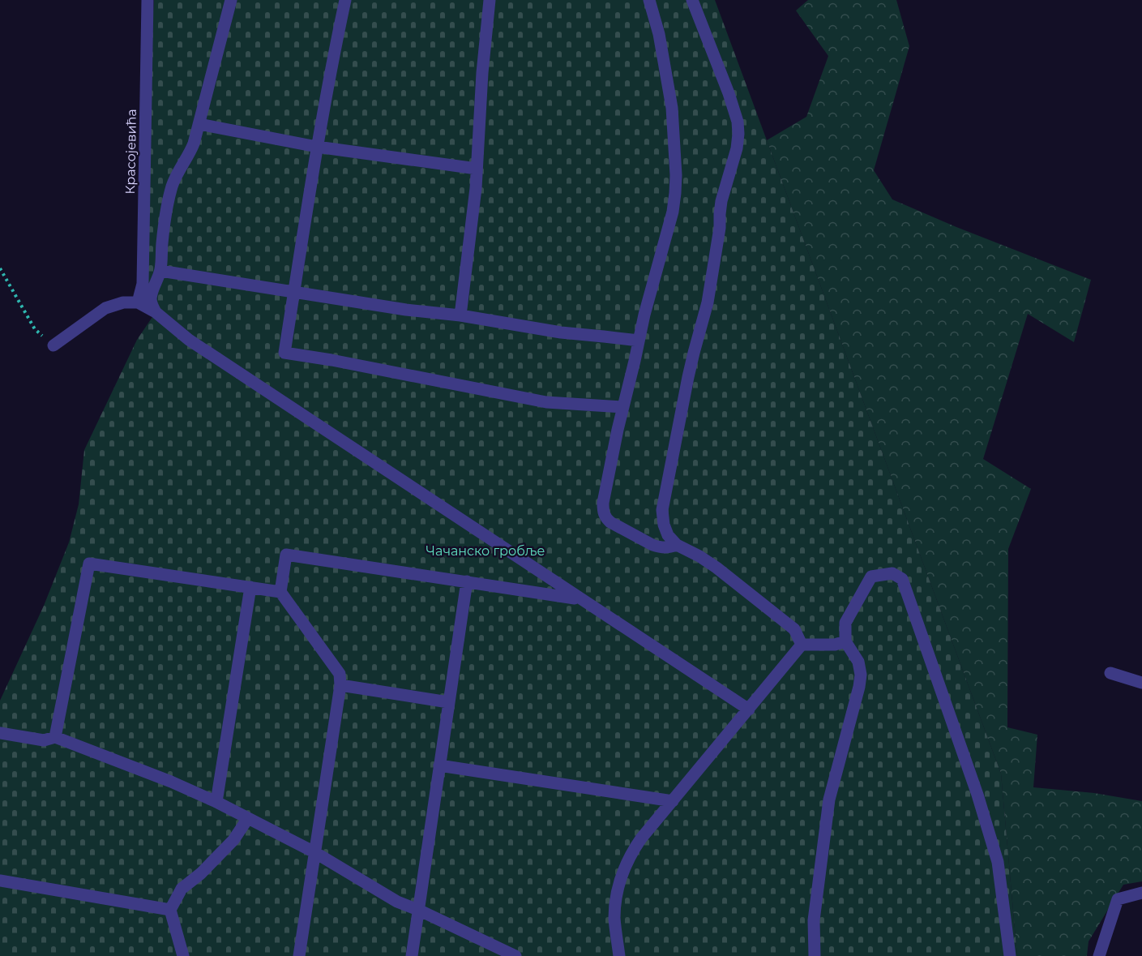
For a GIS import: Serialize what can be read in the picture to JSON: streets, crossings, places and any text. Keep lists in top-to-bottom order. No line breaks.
{"streets":{"street":["Красојевића"]},"parks":["Чачанско гробље"]}
